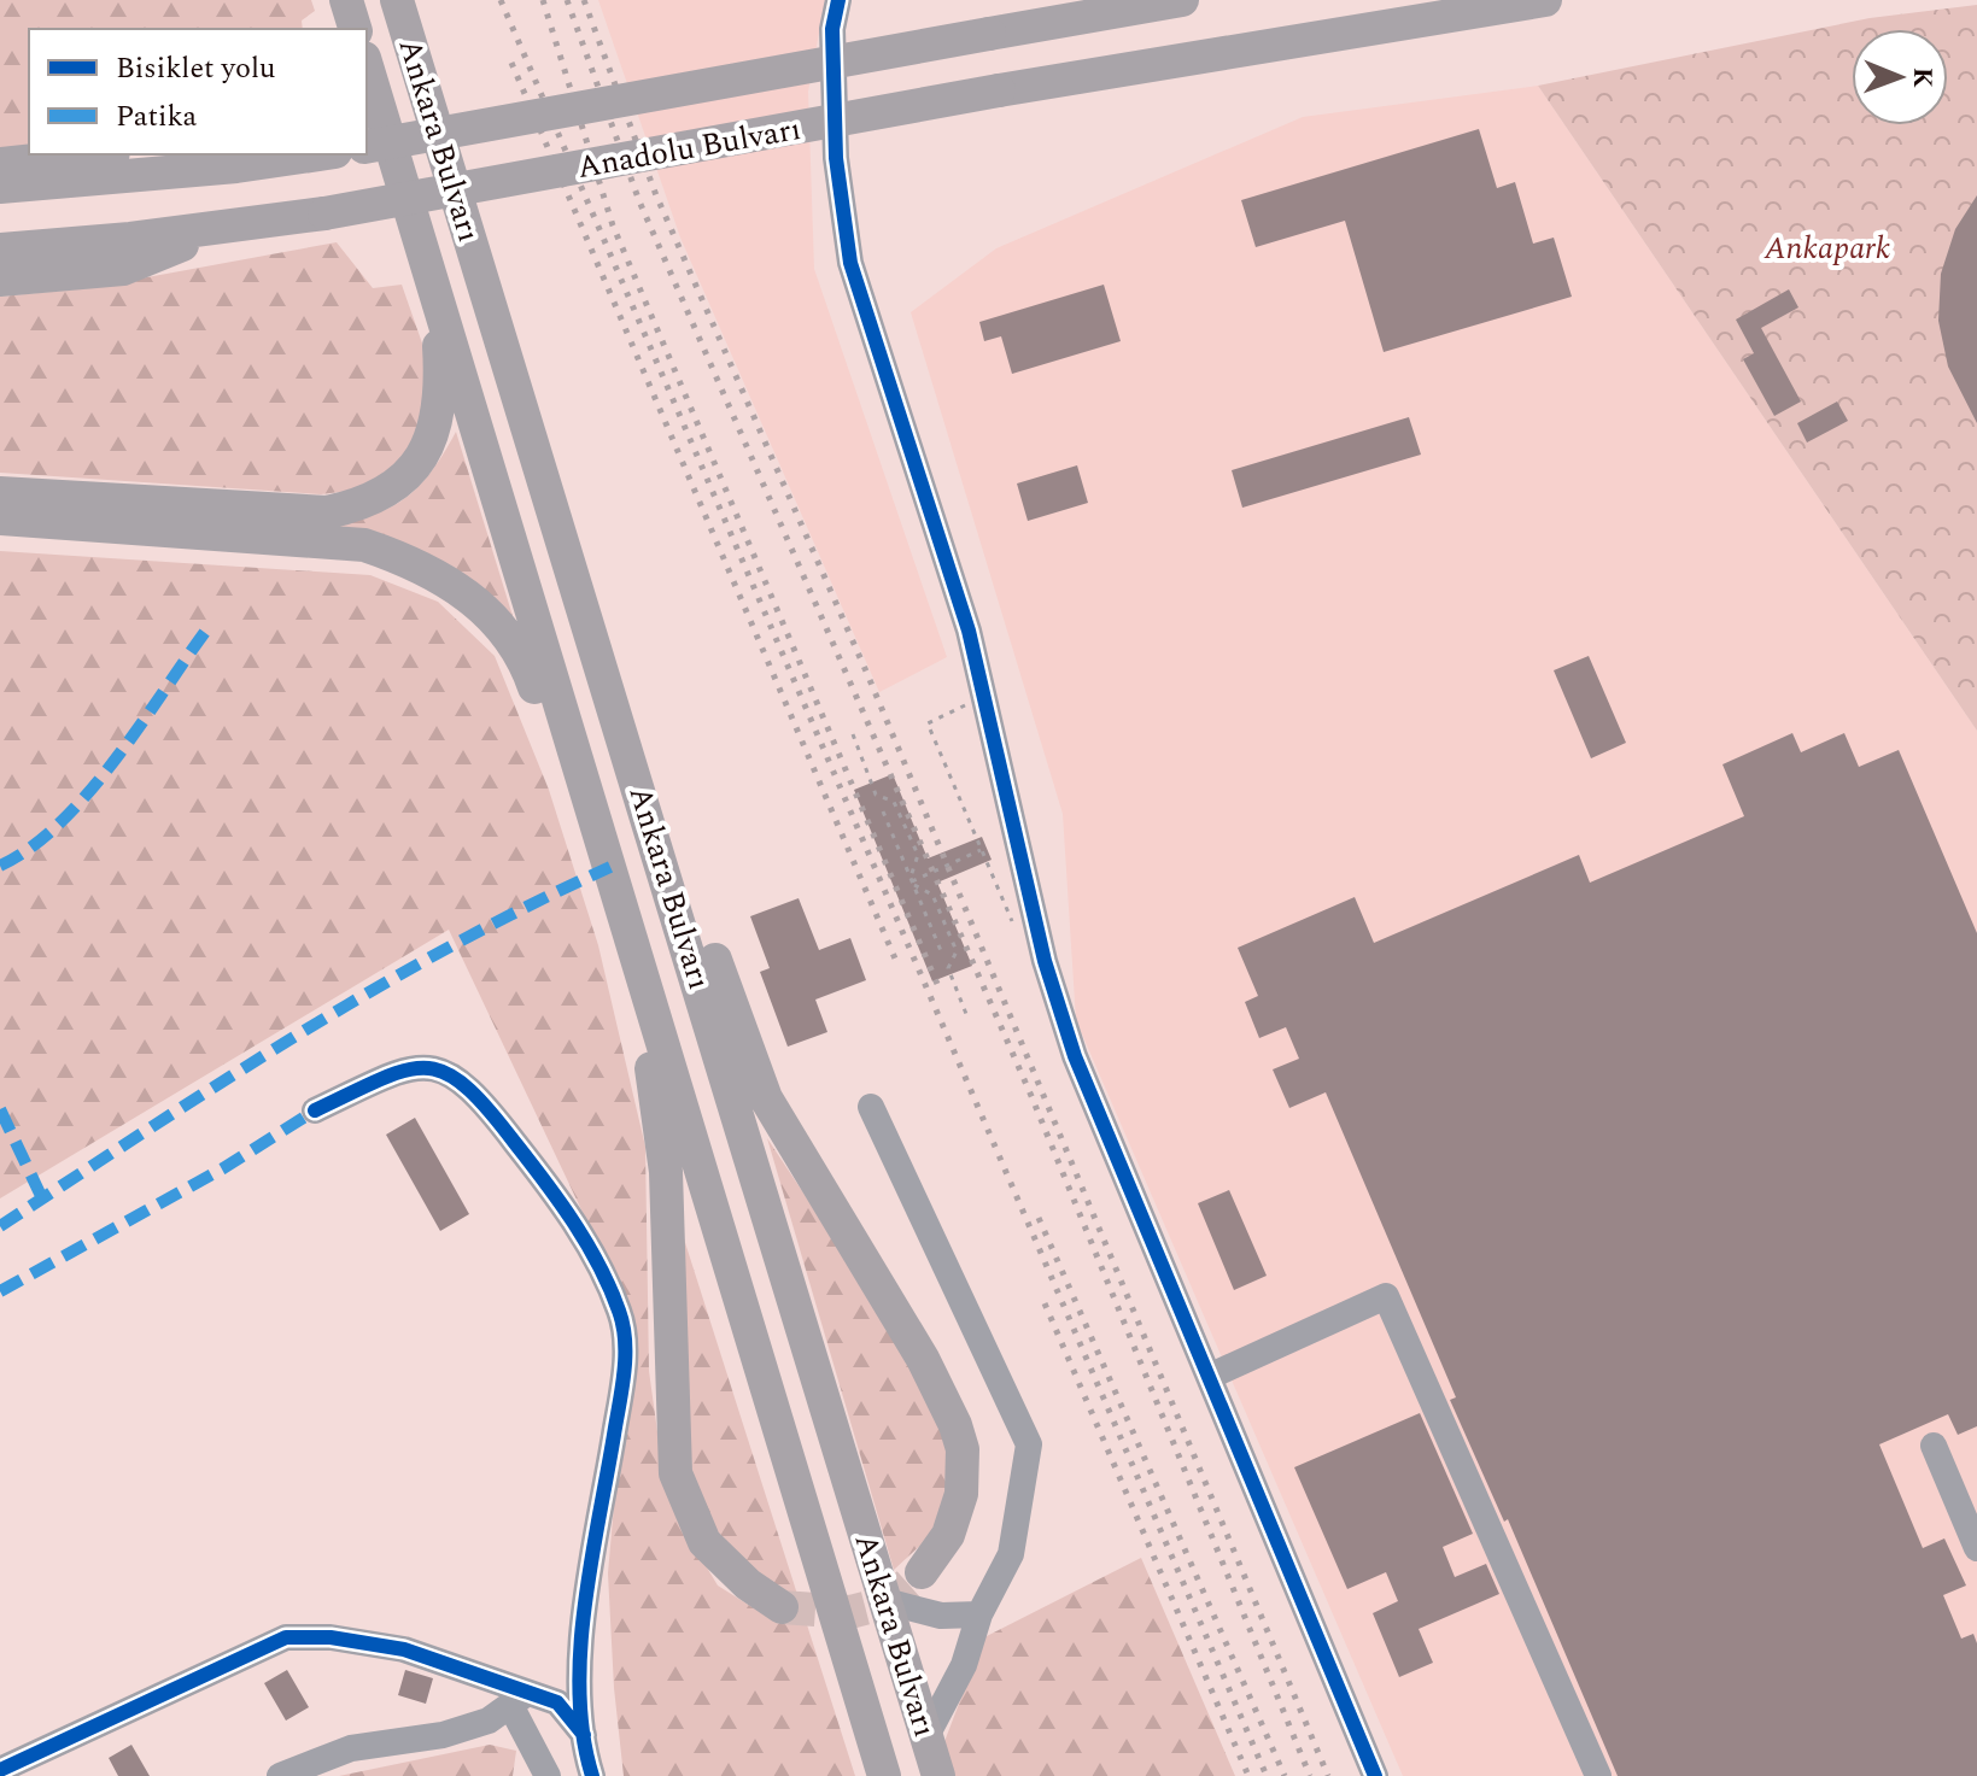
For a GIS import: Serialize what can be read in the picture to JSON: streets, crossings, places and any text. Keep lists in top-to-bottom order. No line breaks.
{"streets":{"main road":["Ankara Bulvarı","Anadolu Bulvarı"]},"parks":["Ankapark"],"legend":["Bisiklet yolu","Patika"],"north":"right"}
